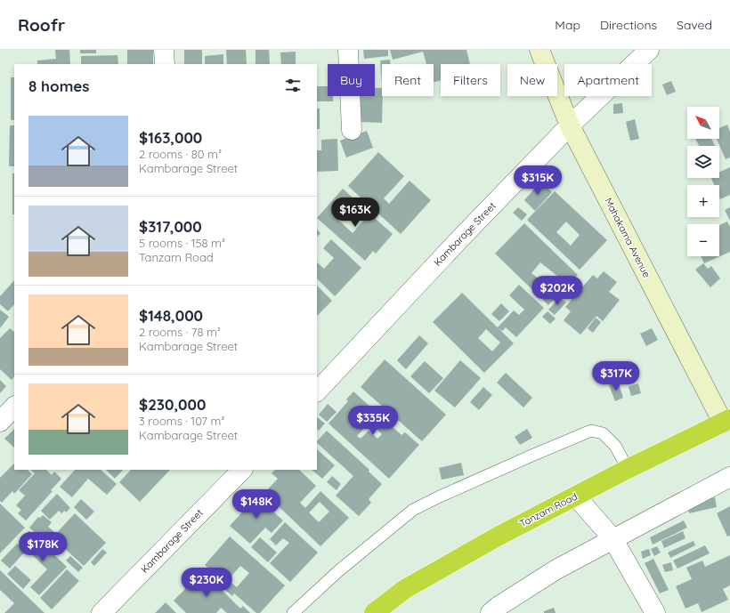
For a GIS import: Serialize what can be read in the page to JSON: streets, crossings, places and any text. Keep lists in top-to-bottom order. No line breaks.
{"streets":{"highway":["Tanzam Road"],"street":["Kambarage Street","Mahakama Avenue"]},"crossings":[["Kambarage Street","Mahakama Avenue"],["Mahakama Avenue","Tanzam Road"]],"north":"top left","page":{"header":"Roofr","nav":["Map","Directions","Saved"],"chip":["Buy","Rent","Filters","New","Apartment"],"heading":"8 homes","map_buttons":["+","−"],"list":[{"name":"$163,000","note":"2 rooms · 80 m² · Kambarage Street"},{"name":"$317,000","note":"5 rooms · 158 m² · Tanzam Road"},{"name":"$148,000","note":"2 rooms · 78 m² · Kambarage Street"},{"name":"$230,000","note":"3 rooms · 107 m² · Kambarage Street"}],"price":["$315K","$163K","$202K","$317K","$335K","$148K","$178K","$230K"]}}
